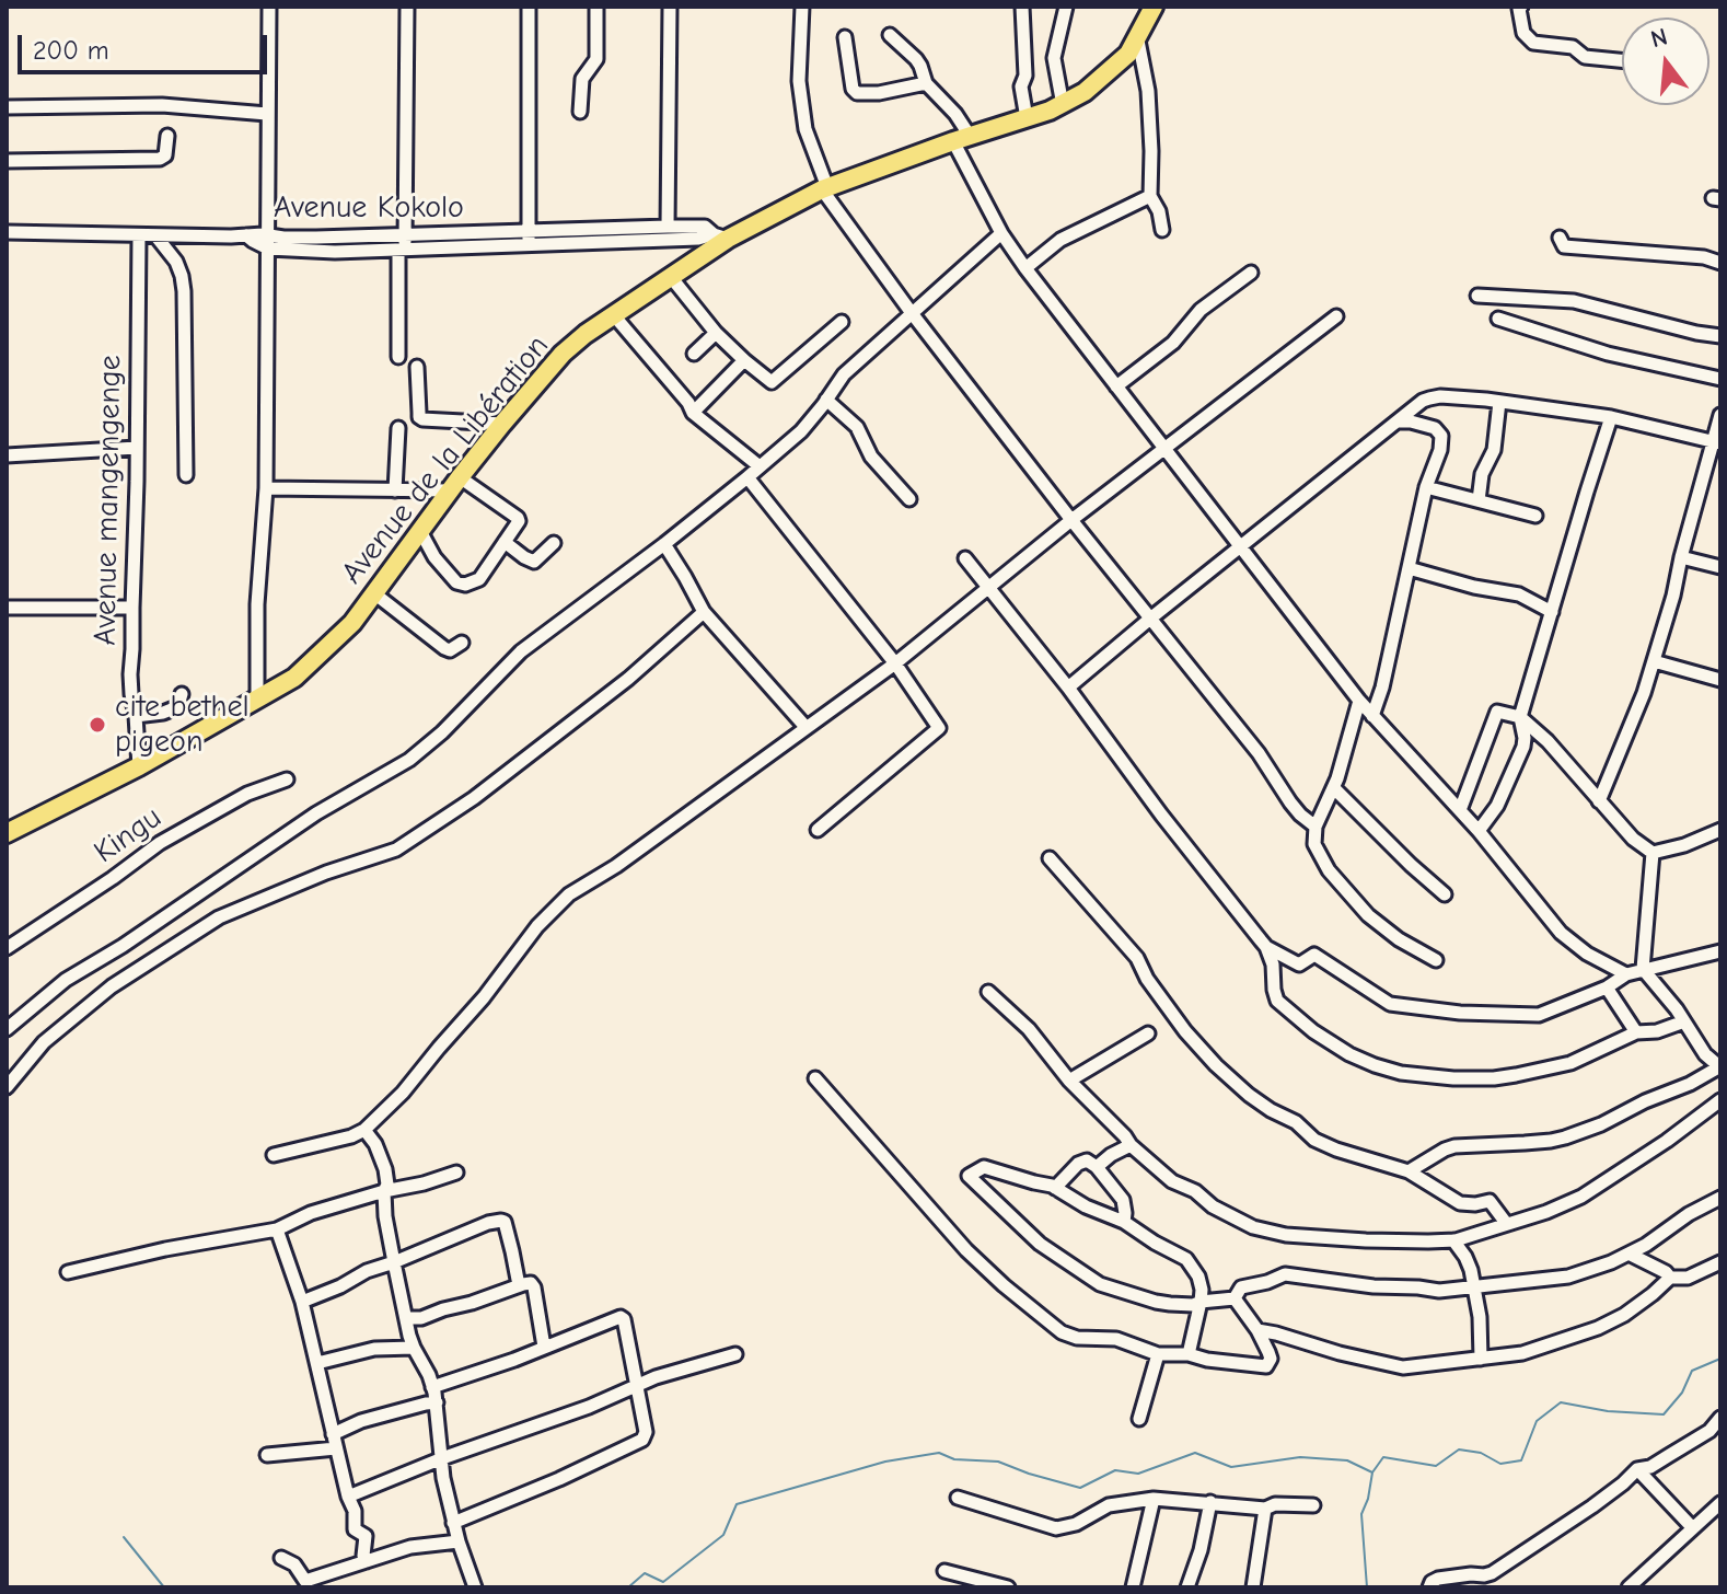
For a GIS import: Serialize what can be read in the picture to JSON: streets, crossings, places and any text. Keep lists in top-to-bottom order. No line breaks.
{"streets":{"highway":["Avenue de la Libération"],"street":["Avenue Kokolo","Avenue mangengenge","Kingu"]},"crossings":[["Avenue Kokolo","Avenue mangengenge"],["Avenue de la Libération","Avenue mangengenge"]],"places":["cite bethel pigeon"],"scale_bar":"200 m","north":"top"}
